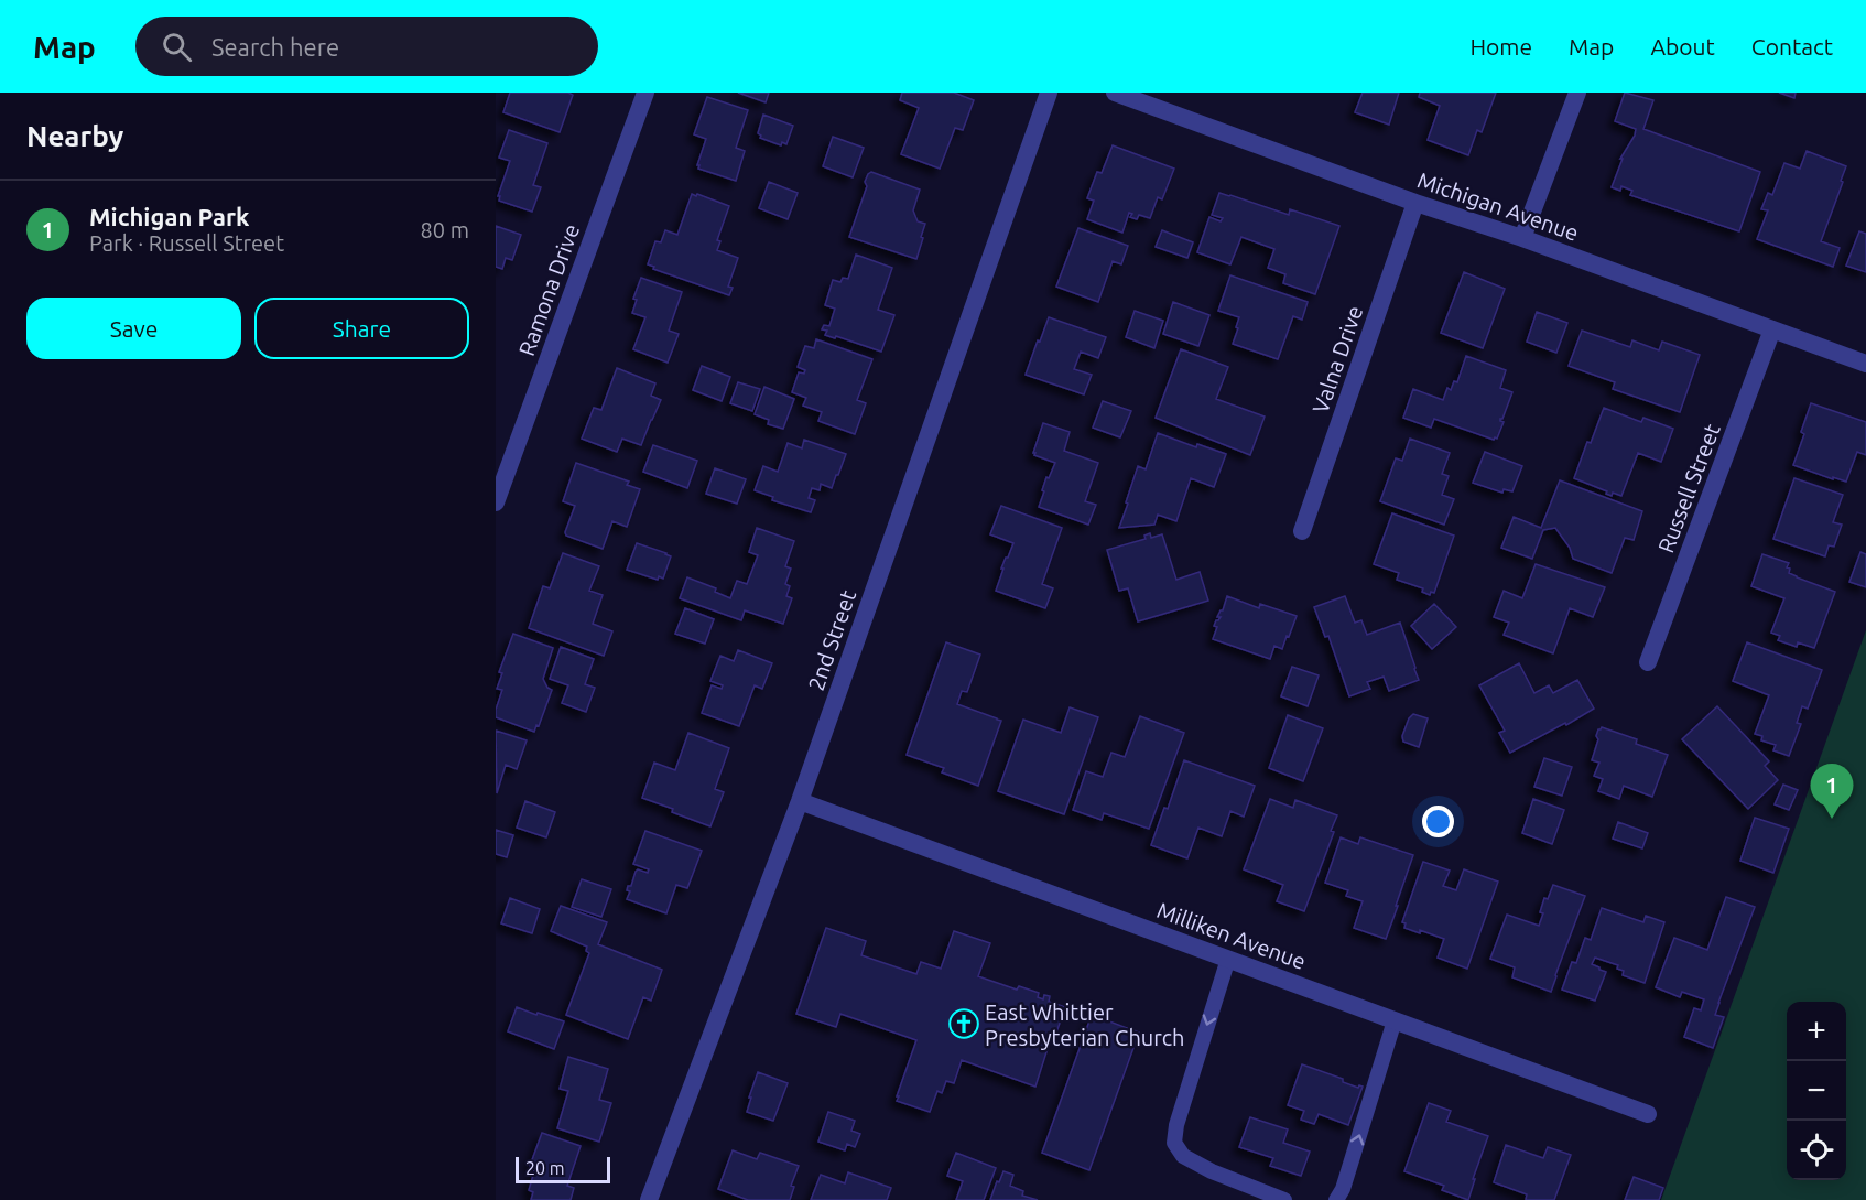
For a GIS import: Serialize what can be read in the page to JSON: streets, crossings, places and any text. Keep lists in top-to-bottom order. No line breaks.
{"streets":{"street":["Michigan Avenue","Ramona Drive","Valna Drive","Russell Street","2nd Street","Milliken Avenue"]},"crossings":[["Michigan Avenue","Valna Drive"],["Michigan Avenue","Russell Street"],["2nd Street","Milliken Avenue"]],"places":{"church":["East Whittier Presbyterian Church"]},"scale_bar":"20 m","page":{"header":"Map","search":"Search here","nav":["Home","Map","About","Contact"],"heading":"Nearby","list":[{"mark":"1","name":"Michigan Park","note":"Park · Russell Street","value":"80 m"}],"buttons":["Save","Share"],"pins":"1","map_buttons":["+","−"],"scale":"20 m"}}
